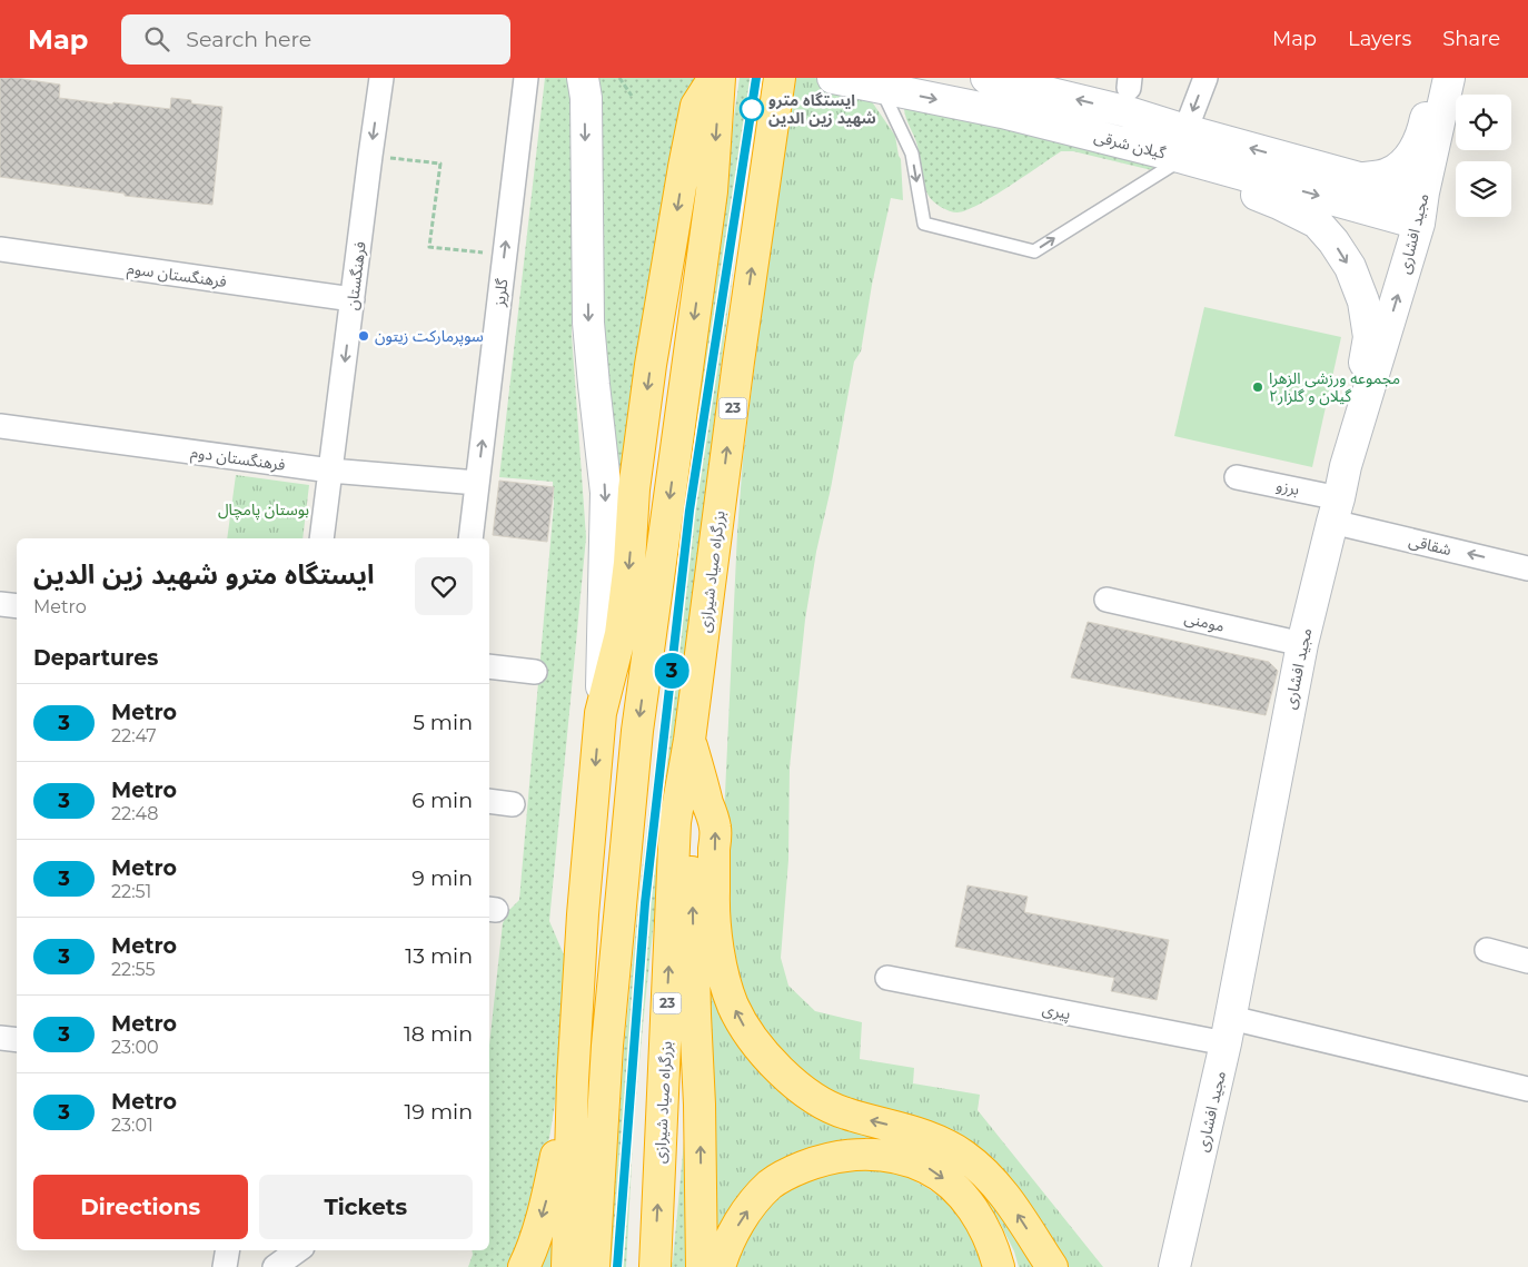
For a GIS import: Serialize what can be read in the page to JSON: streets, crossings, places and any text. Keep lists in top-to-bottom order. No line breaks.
{"streets":{"highway":["23","بزرگراه صیاد شیرازی"],"main road":["گیلان شرقی","مجید افشاری"],"street":["فرهنگستان سوم","فرهنگستان","گلریز","فرهنگستان دوم","برزو","شقاقی","مومنی","پیری"]},"crossings":[["گیلان شرقی","مجید افشاری"],["مجید افشاری","برزو"],["مجید افشاری","شقاقی"],["مجید افشاری","مومنی"],["مجید افشاری","پیری"],["فرهنگستان سوم","فرهنگستان"],["فرهنگستان","فرهنگستان دوم"],["گلریز","فرهنگستان دوم"],["برزو","شقاقی"]],"one_way":["فرهنگستان","گلریز","شقاقی"],"parks":["بوستان پامچال"],"places":["ایستگاه مترو شهید زین الدین","سوپرمارکت زیتون","مجموعه ورزشی الزهرا گیلان و گلزار۲"],"lines":["metro line 3"],"page":{"header":"Map","search":"Search here","nav":["Map","Layers","Share"],"on_map":"3","heading":[["ایستگاه مترو شهید زین الدین","Metro"],"Departures"],"list":[{"mark":"3","name":"Metro","note":"22:47","value":"5 min"},{"mark":"3","name":"Metro","note":"22:48","value":"6 min"},{"mark":"3","name":"Metro","note":"22:51","value":"9 min"},{"mark":"3","name":"Metro","note":"22:55","value":"13 min"},{"mark":"3","name":"Metro","note":"23:00","value":"18 min"},{"mark":"3","name":"Metro","note":"23:01","value":"19 min"}],"buttons":["Directions","Tickets"]}}
